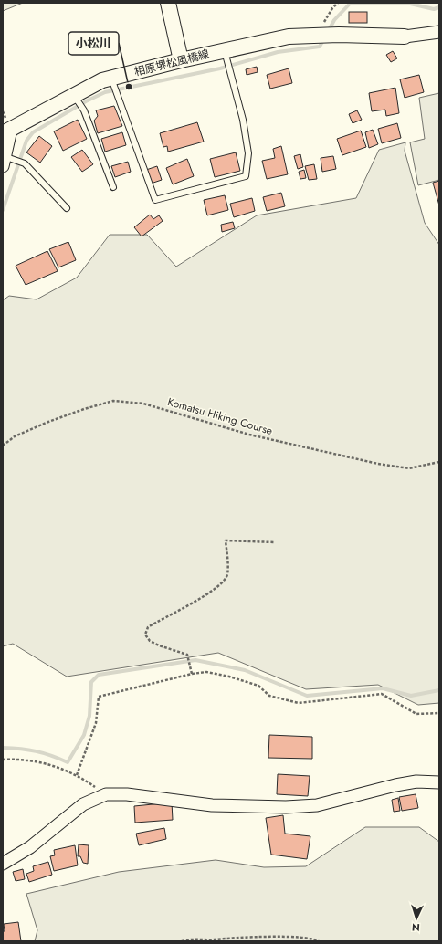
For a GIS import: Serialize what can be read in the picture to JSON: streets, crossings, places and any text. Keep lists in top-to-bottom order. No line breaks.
{"streets":{"street":["相原堺松風橋線"],"path":["Komatsu Hiking Course"]},"places":["小松川"],"north":"bottom"}
